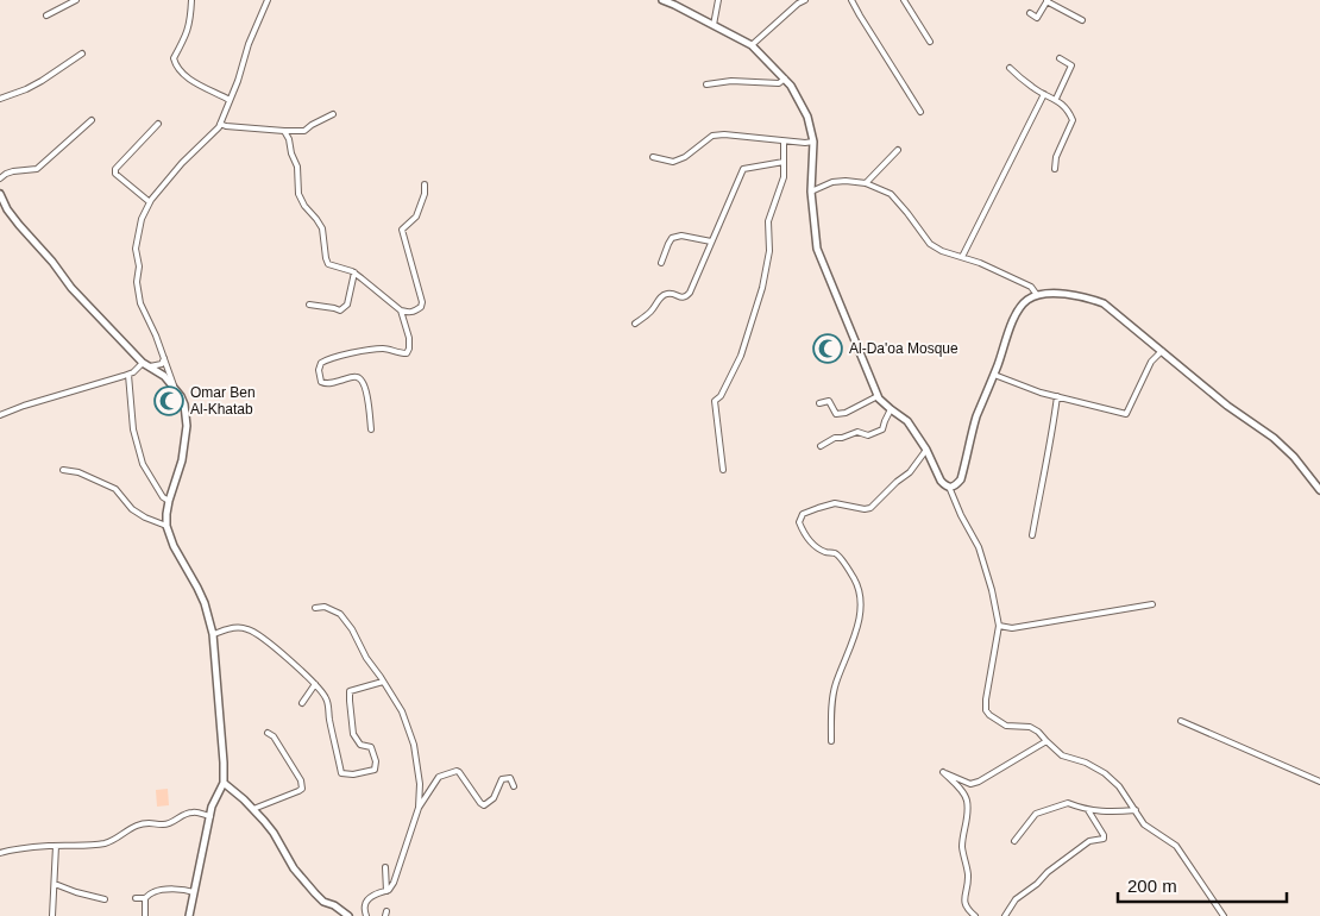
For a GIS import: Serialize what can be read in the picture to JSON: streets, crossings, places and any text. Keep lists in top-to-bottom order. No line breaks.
{"places":{"mosque":["Al-Da'oa Mosque","Omar Ben Al-Khatab"]},"scale_bar":"200 m"}
